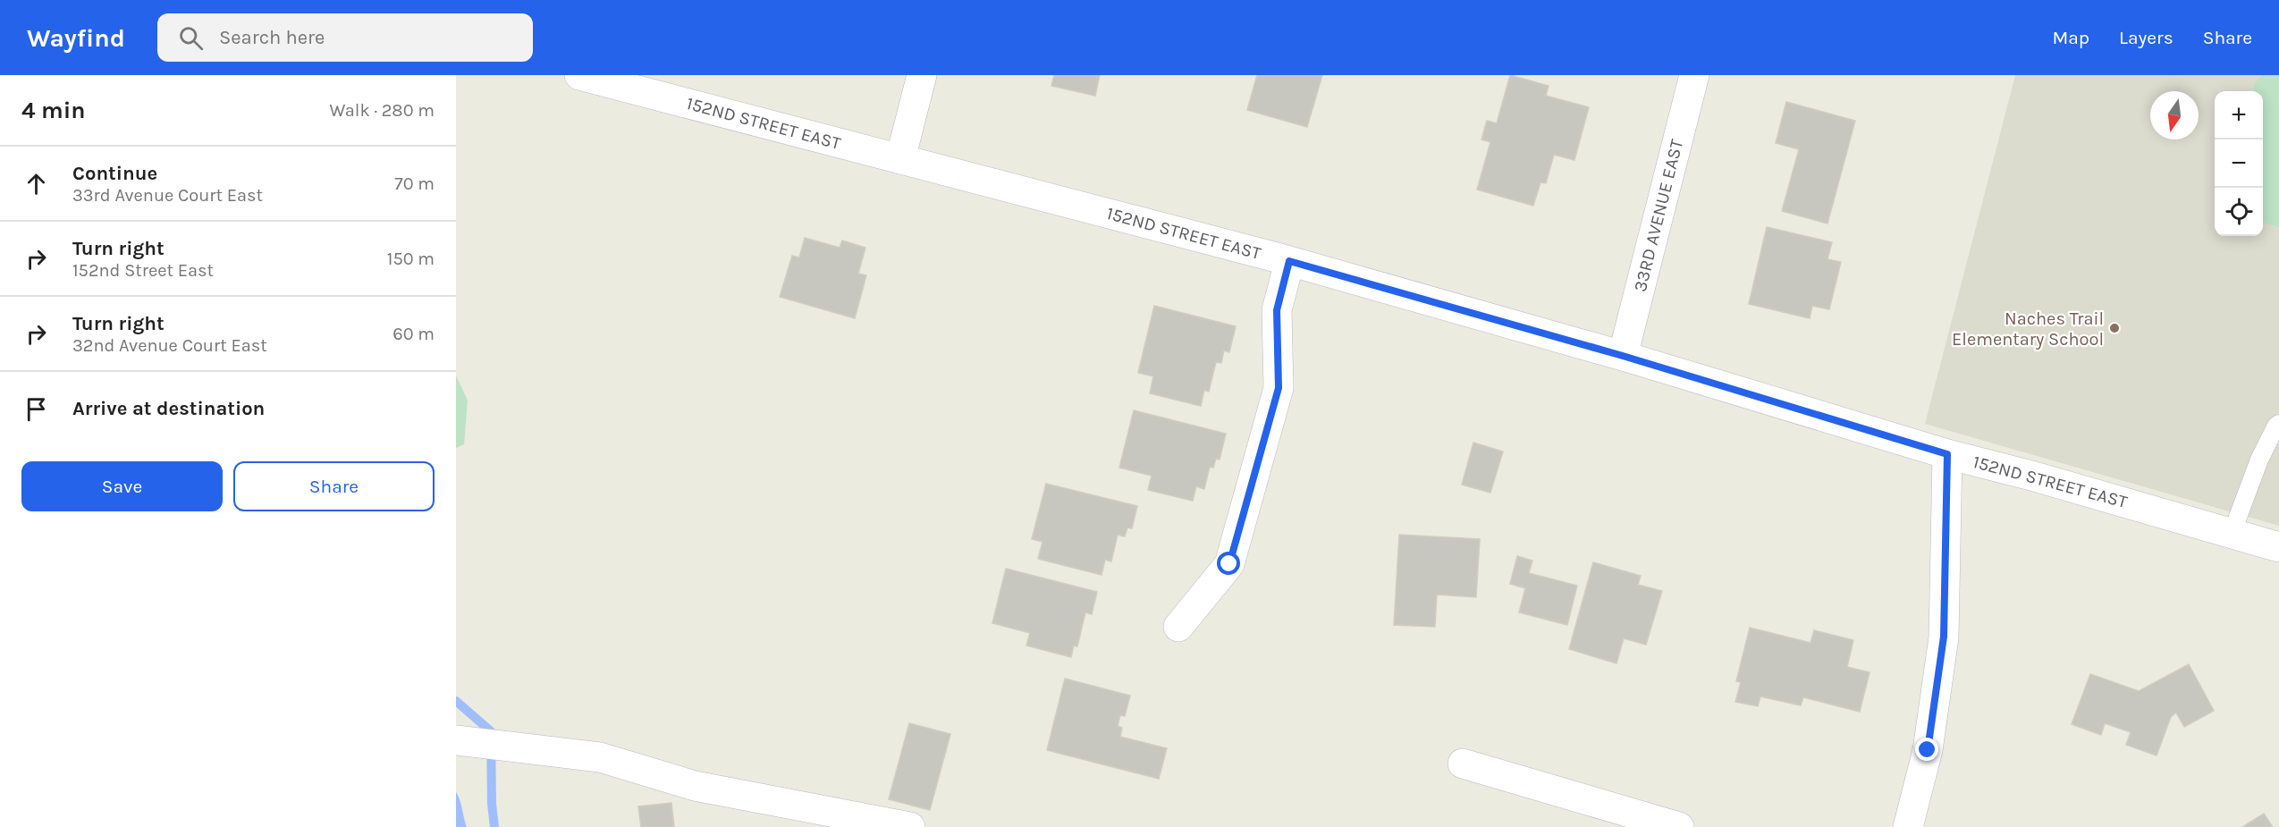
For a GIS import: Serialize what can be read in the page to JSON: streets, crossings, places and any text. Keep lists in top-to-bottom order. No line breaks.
{"streets":{"street":["152ND STREET EAST","33RD AVENUE EAST"]},"crossings":[["152ND STREET EAST","33RD AVENUE EAST"]],"places":["Naches Trail Elementary School"],"north":"bottom","page":{"header":"Wayfind","search":"Search here","nav":["Map","Layers","Share"],"heading":["4 min","Walk · 280 m"],"map_buttons":["+","−"],"list":[["Continue","33rd Avenue Court East","70 m"],["Turn right","152nd Street East","150 m"],["Turn right","32nd Avenue Court East","60 m"],"Arrive at destination"],"buttons":["Save","Share"]}}
